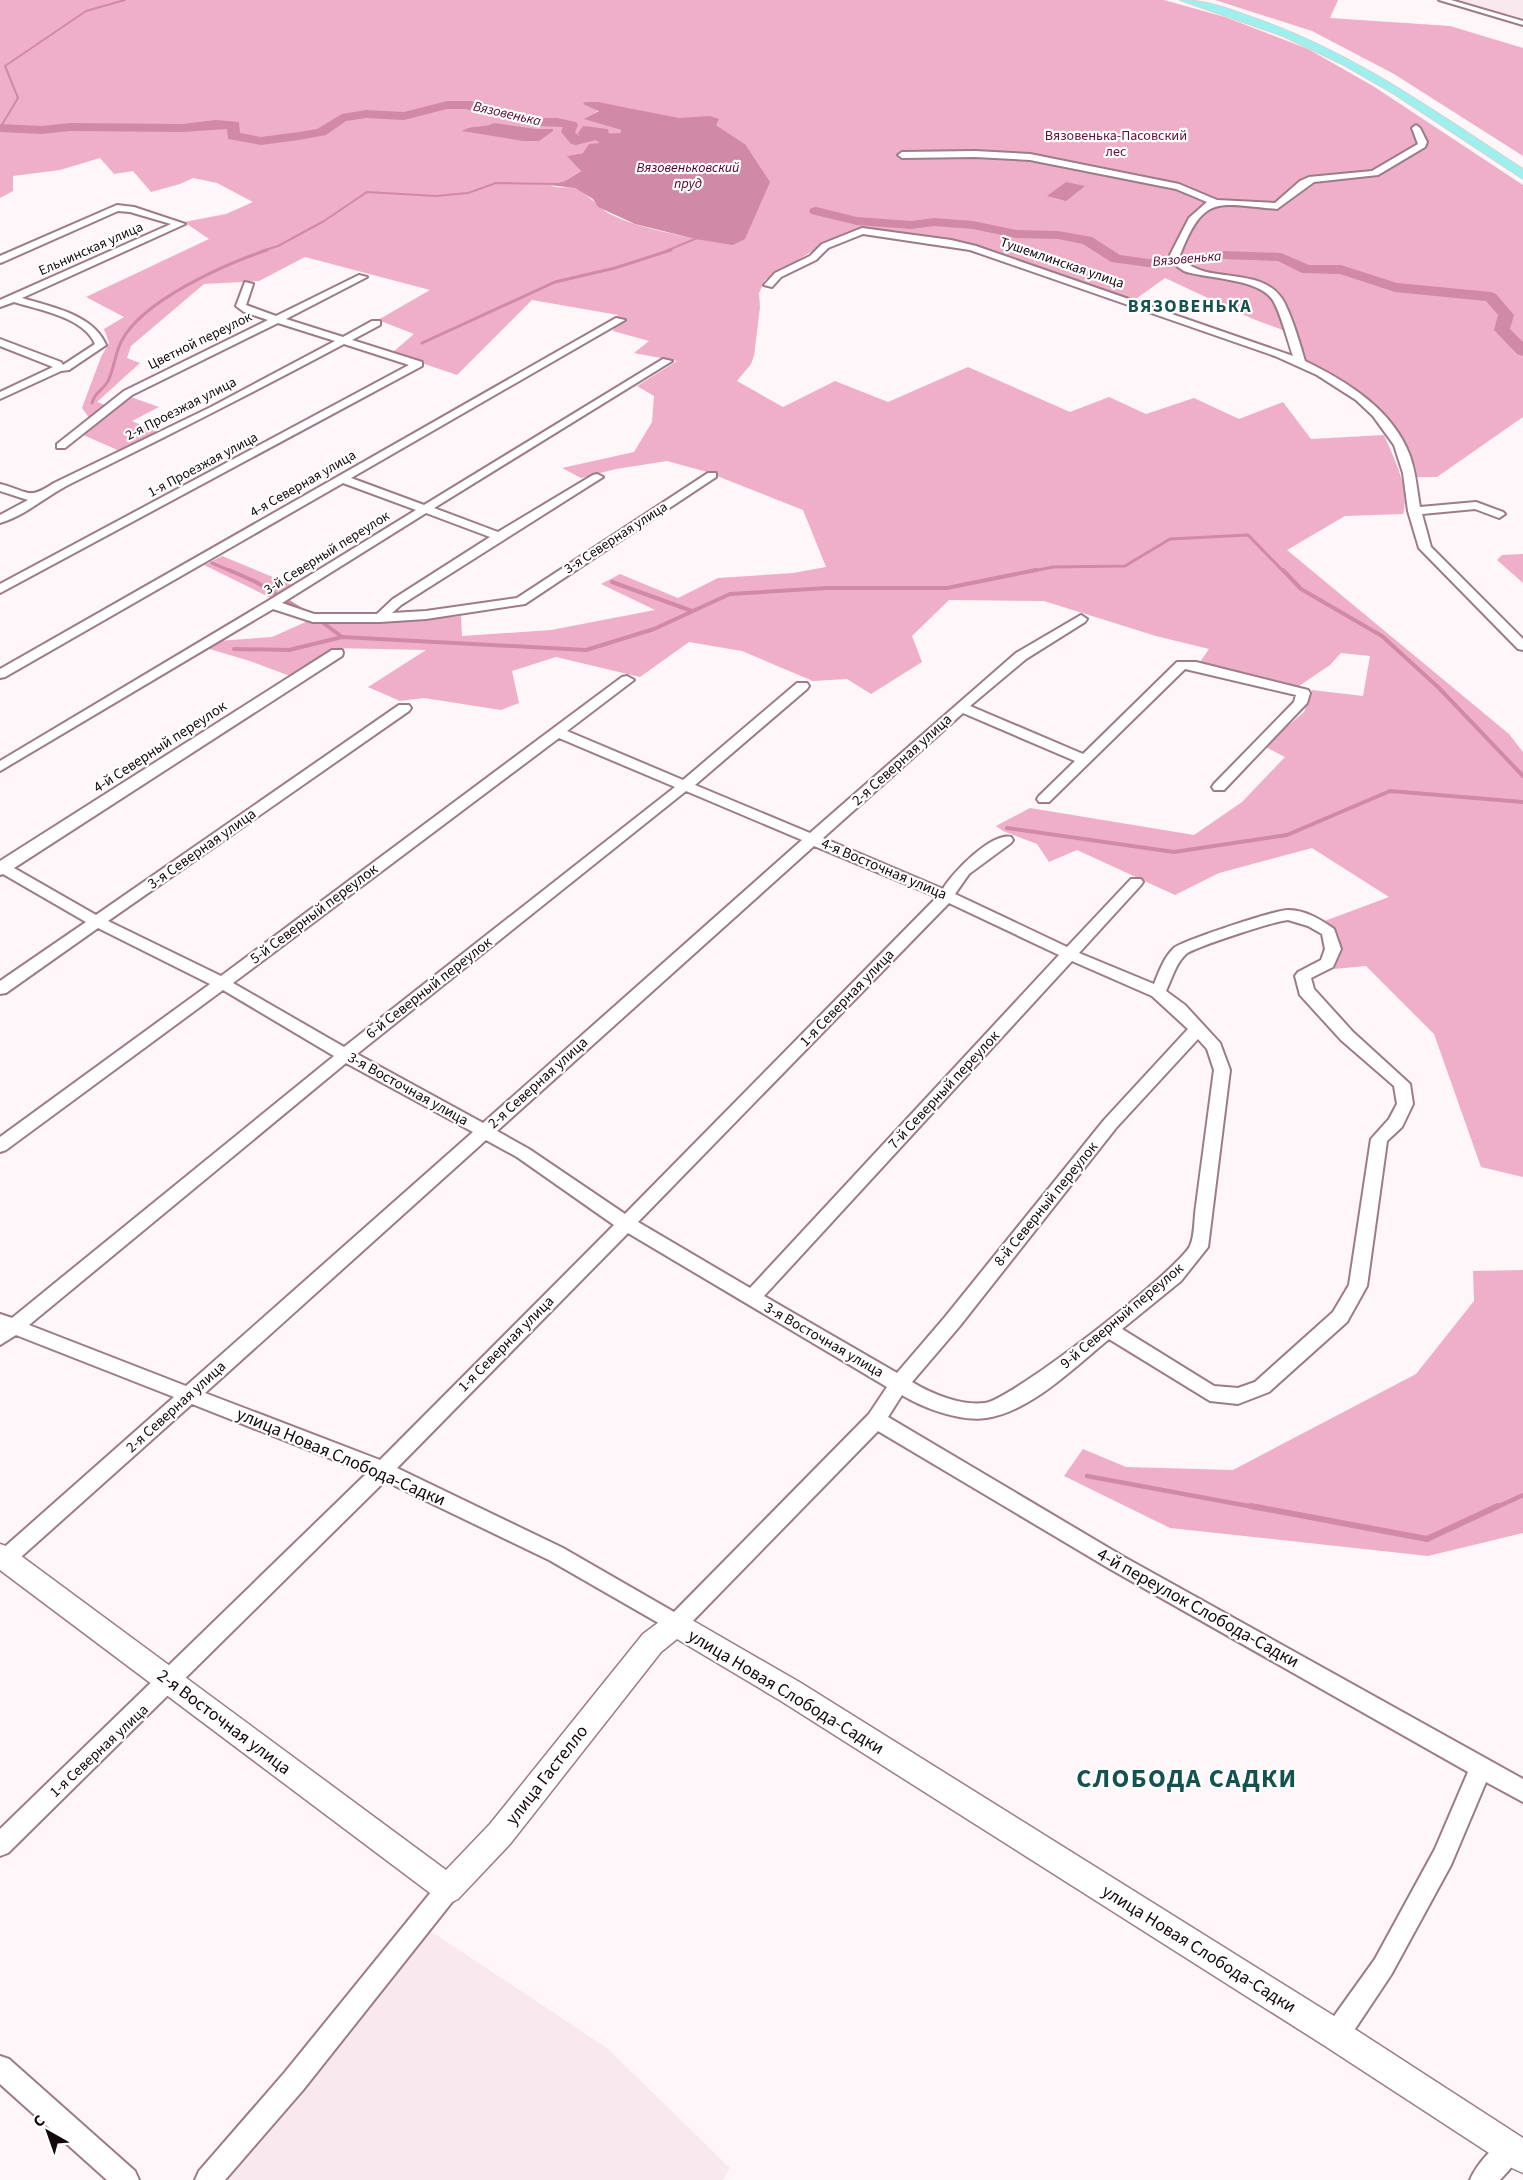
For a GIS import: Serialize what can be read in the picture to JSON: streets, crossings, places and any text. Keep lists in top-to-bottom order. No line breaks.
{"streets":{"street":["Ельнинская улица","Тушемлинская улица","Цветной переулок","2-я Проезжая улица","1-я Проезжая улица","4-я Северная улица","3-я Северная улица","3-й Северный переулок","4-й Северный переулок","2-я Северная улица","4-я Восточная улица","5-й Северный переулок","6-й Северный переулок","1-я Северная улица","3-я Восточная улица","7-й Северный переулок","8-й Северный переулок","9-й Северный переулок","улица Новая Слобода-Садки","4-й переулок Слобода-Садки","2-я Восточная улица","улица Гастелло"]},"crossings":[["2-я Проезжая улица","1-я Проезжая улица"],["3-я Северная улица","3-я Восточная улица"],["4-й Северный переулок","3-я Восточная улица"],["2-я Северная улица","4-я Восточная улица"],["2-я Северная улица","3-я Восточная улица"],["2-я Северная улица","улица Новая Слобода-Садки"],["2-я Северная улица","2-я Восточная улица"],["4-я Восточная улица","5-й Северный переулок"],["4-я Восточная улица","6-й Северный переулок"],["4-я Восточная улица","1-я Северная улица"],["4-я Восточная улица","7-й Северный переулок"],["4-я Восточная улица","8-й Северный переулок"],["4-я Восточная улица","9-й Северный переулок"],["5-й Северный переулок","3-я Восточная улица"],["6-й Северный переулок","3-я Восточная улица"],["6-й Северный переулок","улица Новая Слобода-Садки"],["1-я Северная улица","3-я Восточная улица"],["1-я Северная улица","улица Новая Слобода-Садки"],["1-я Северная улица","2-я Восточная улица"],["3-я Восточная улица","7-й Северный переулок"],["3-я Восточная улица","8-й Северный переулок"],["3-я Восточная улица","9-й Северный переулок"],["3-я Восточная улица","улица Гастелло"],["8-й Северный переулок","9-й Северный переулок"],["8-й Северный переулок","улица Гастелло"],["9-й Северный переулок","улица Гастелло"],["улица Новая Слобода-Садки","улица Гастелло"],["4-й переулок Слобода-Садки","улица Гастелло"],["2-я Восточная улица","улица Гастелло"]],"districts":["ВЯЗОВЕНЬКА","СЛОБОДА САДКИ"],"water":["Вязовенька","Вязовеньковский пруд"],"parks":["Вязовенька-Пасовский лес"],"north":"top left"}
